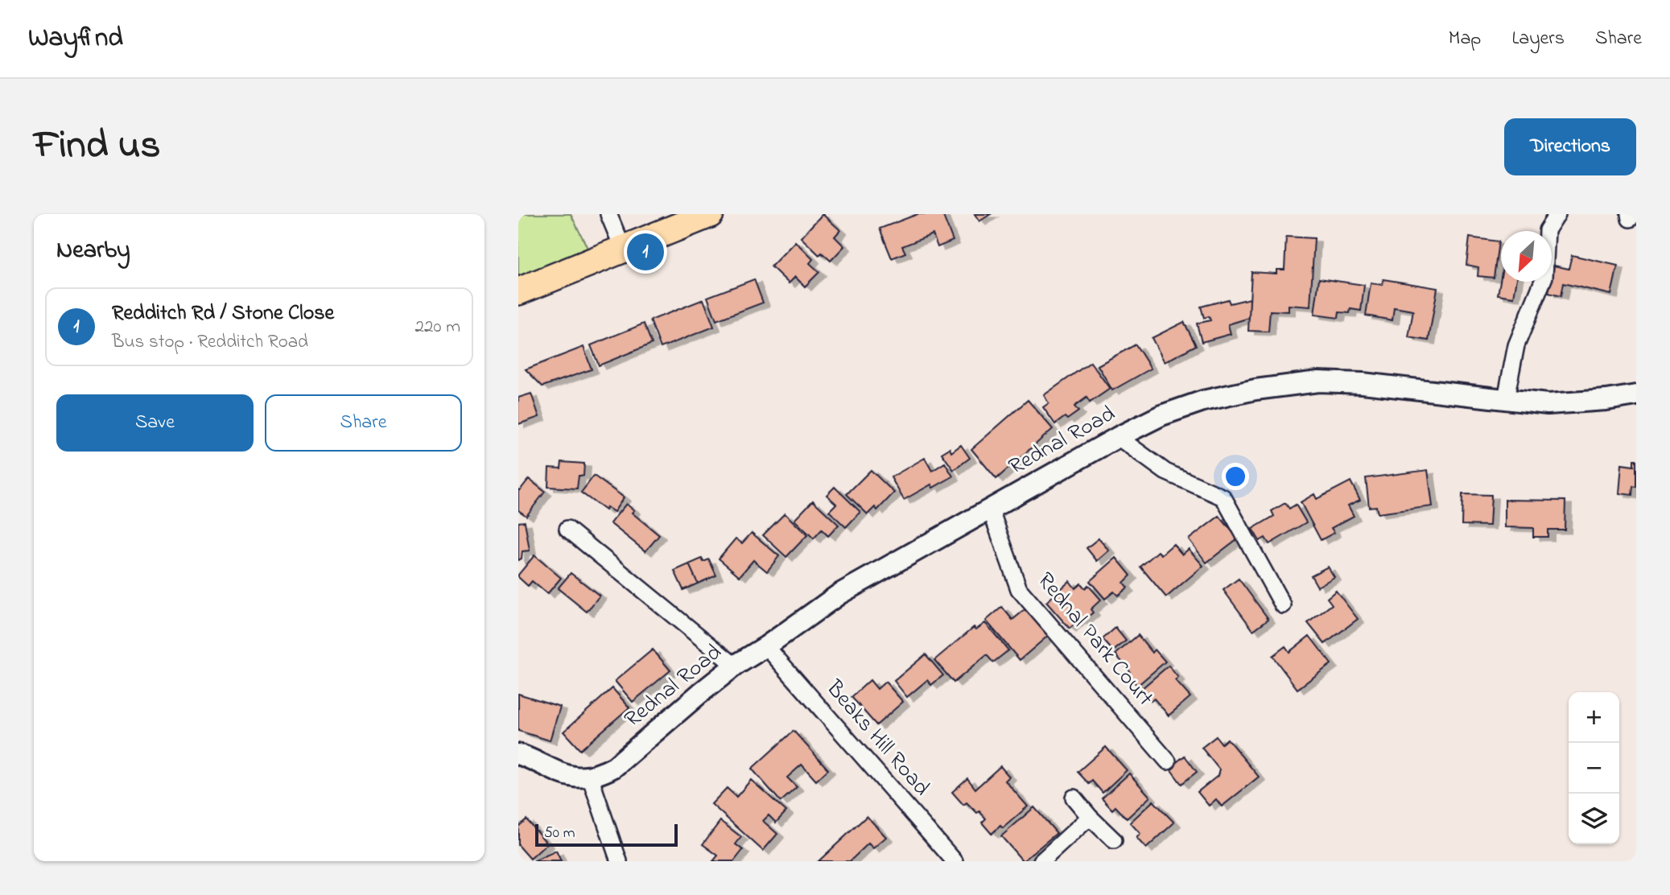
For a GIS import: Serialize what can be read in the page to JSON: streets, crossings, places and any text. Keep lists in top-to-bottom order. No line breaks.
{"streets":{"street":["Rednal Road","Rednal Park Court","Beaks Hill Road"]},"crossings":[["Rednal Road","Rednal Park Court"],["Rednal Road","Beaks Hill Road"]],"scale_bar":"50 m","north":"bottom left","page":{"header":"Wayfind","nav":["Map","Layers","Share"],"title":"Find us","buttons":["Directions",["Save","Share"]],"heading":"Nearby","pins":"1","list":[{"mark":"1","name":"Redditch Rd / Stone Close","note":"Bus stop · Redditch Road","value":"220 m"}],"map_buttons":["+","−"],"scale":"50 m"}}
